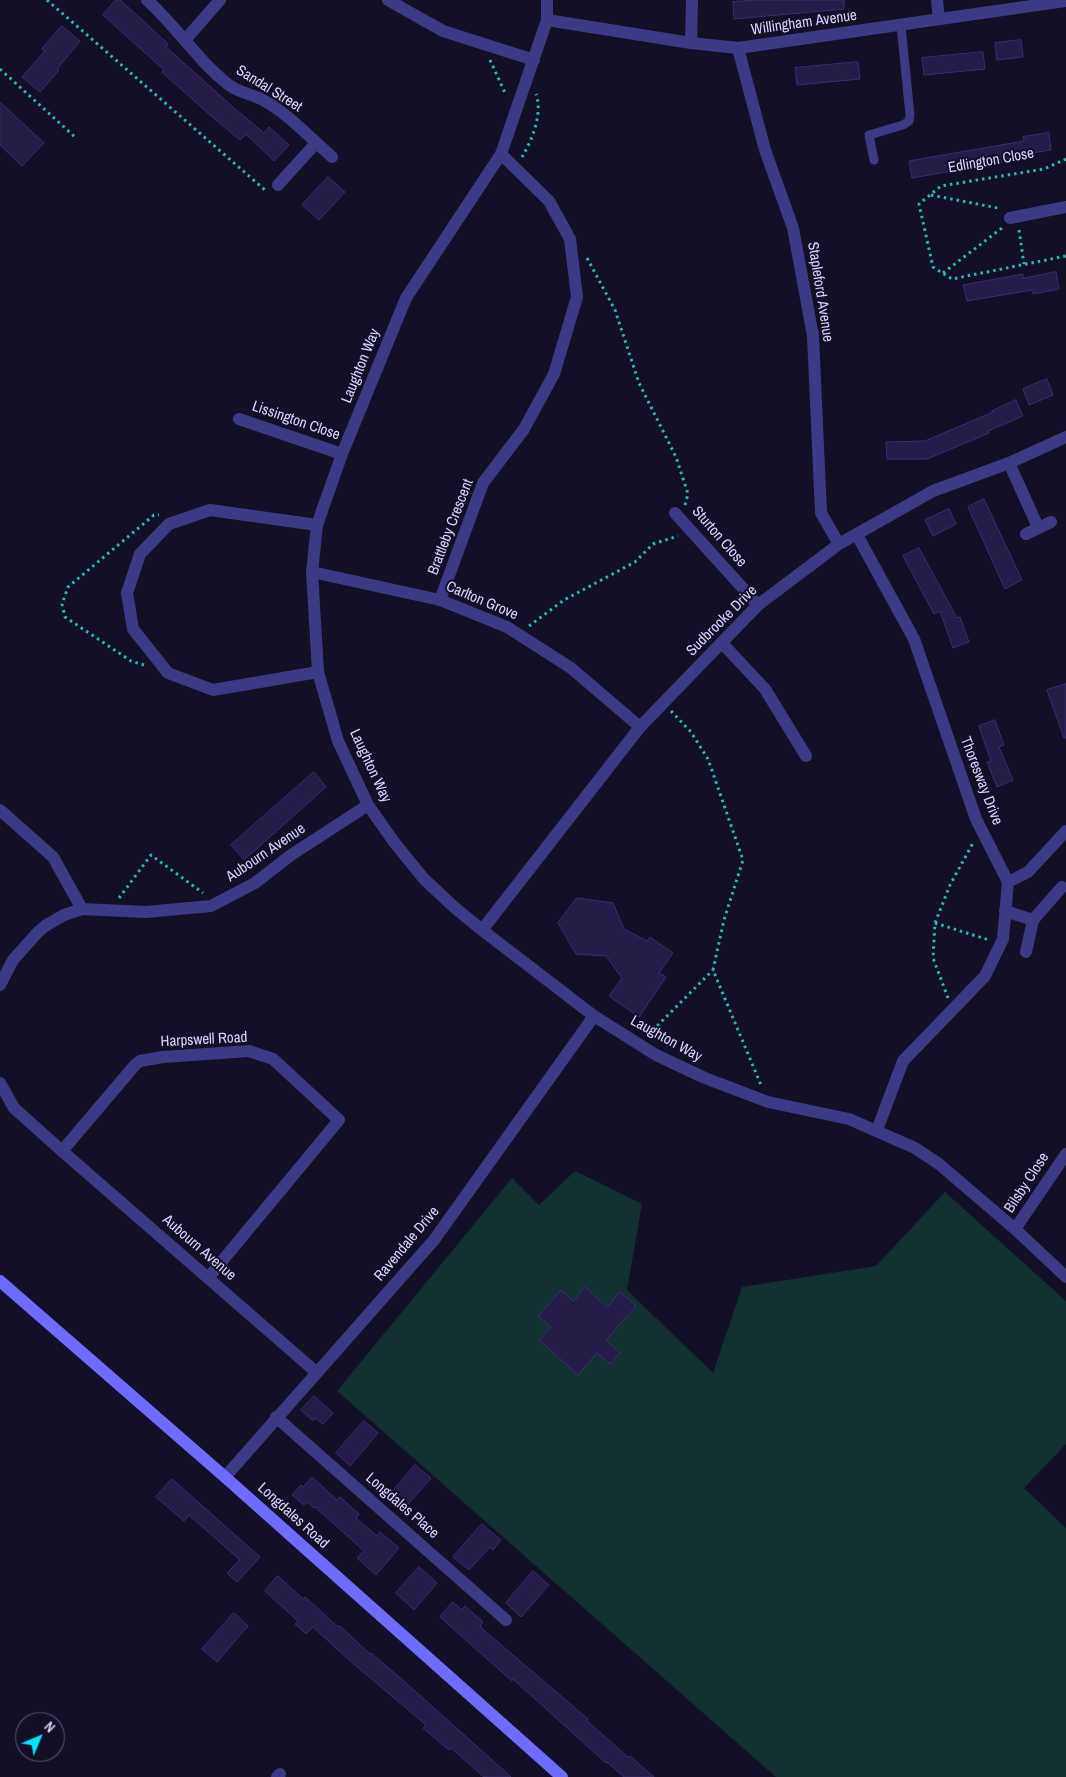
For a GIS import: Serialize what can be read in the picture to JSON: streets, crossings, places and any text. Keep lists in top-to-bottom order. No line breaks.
{"streets":{"main road":["Longdales Road"],"street":["Willingham Avenue","Sandal Street","Stapleford Avenue","Laughton Way","Lissington Close","Brattleby Crescent","Sturton Close","Carlton Grove","Sudbrooke Drive","Thoresway Drive","Aubourn Avenue","Harpswell Road","Bilsby Close","Ravendale Drive","Longdales Place"],"path":["Edlington Close"]},"crossings":[["Willingham Avenue","Stapleford Avenue"],["Willingham Avenue","Laughton Way"],["Stapleford Avenue","Sudbrooke Drive"],["Laughton Way","Lissington Close"],["Laughton Way","Brattleby Crescent"],["Laughton Way","Carlton Grove"],["Laughton Way","Sudbrooke Drive"],["Laughton Way","Aubourn Avenue"],["Laughton Way","Bilsby Close"],["Laughton Way","Ravendale Drive"],["Brattleby Crescent","Carlton Grove"],["Sturton Close","Sudbrooke Drive"],["Carlton Grove","Sudbrooke Drive"],["Sudbrooke Drive","Thoresway Drive"],["Aubourn Avenue","Harpswell Road"],["Aubourn Avenue","Ravendale Drive"],["Ravendale Drive","Longdales Place"],["Ravendale Drive","Longdales Road"]],"north":"top right"}
